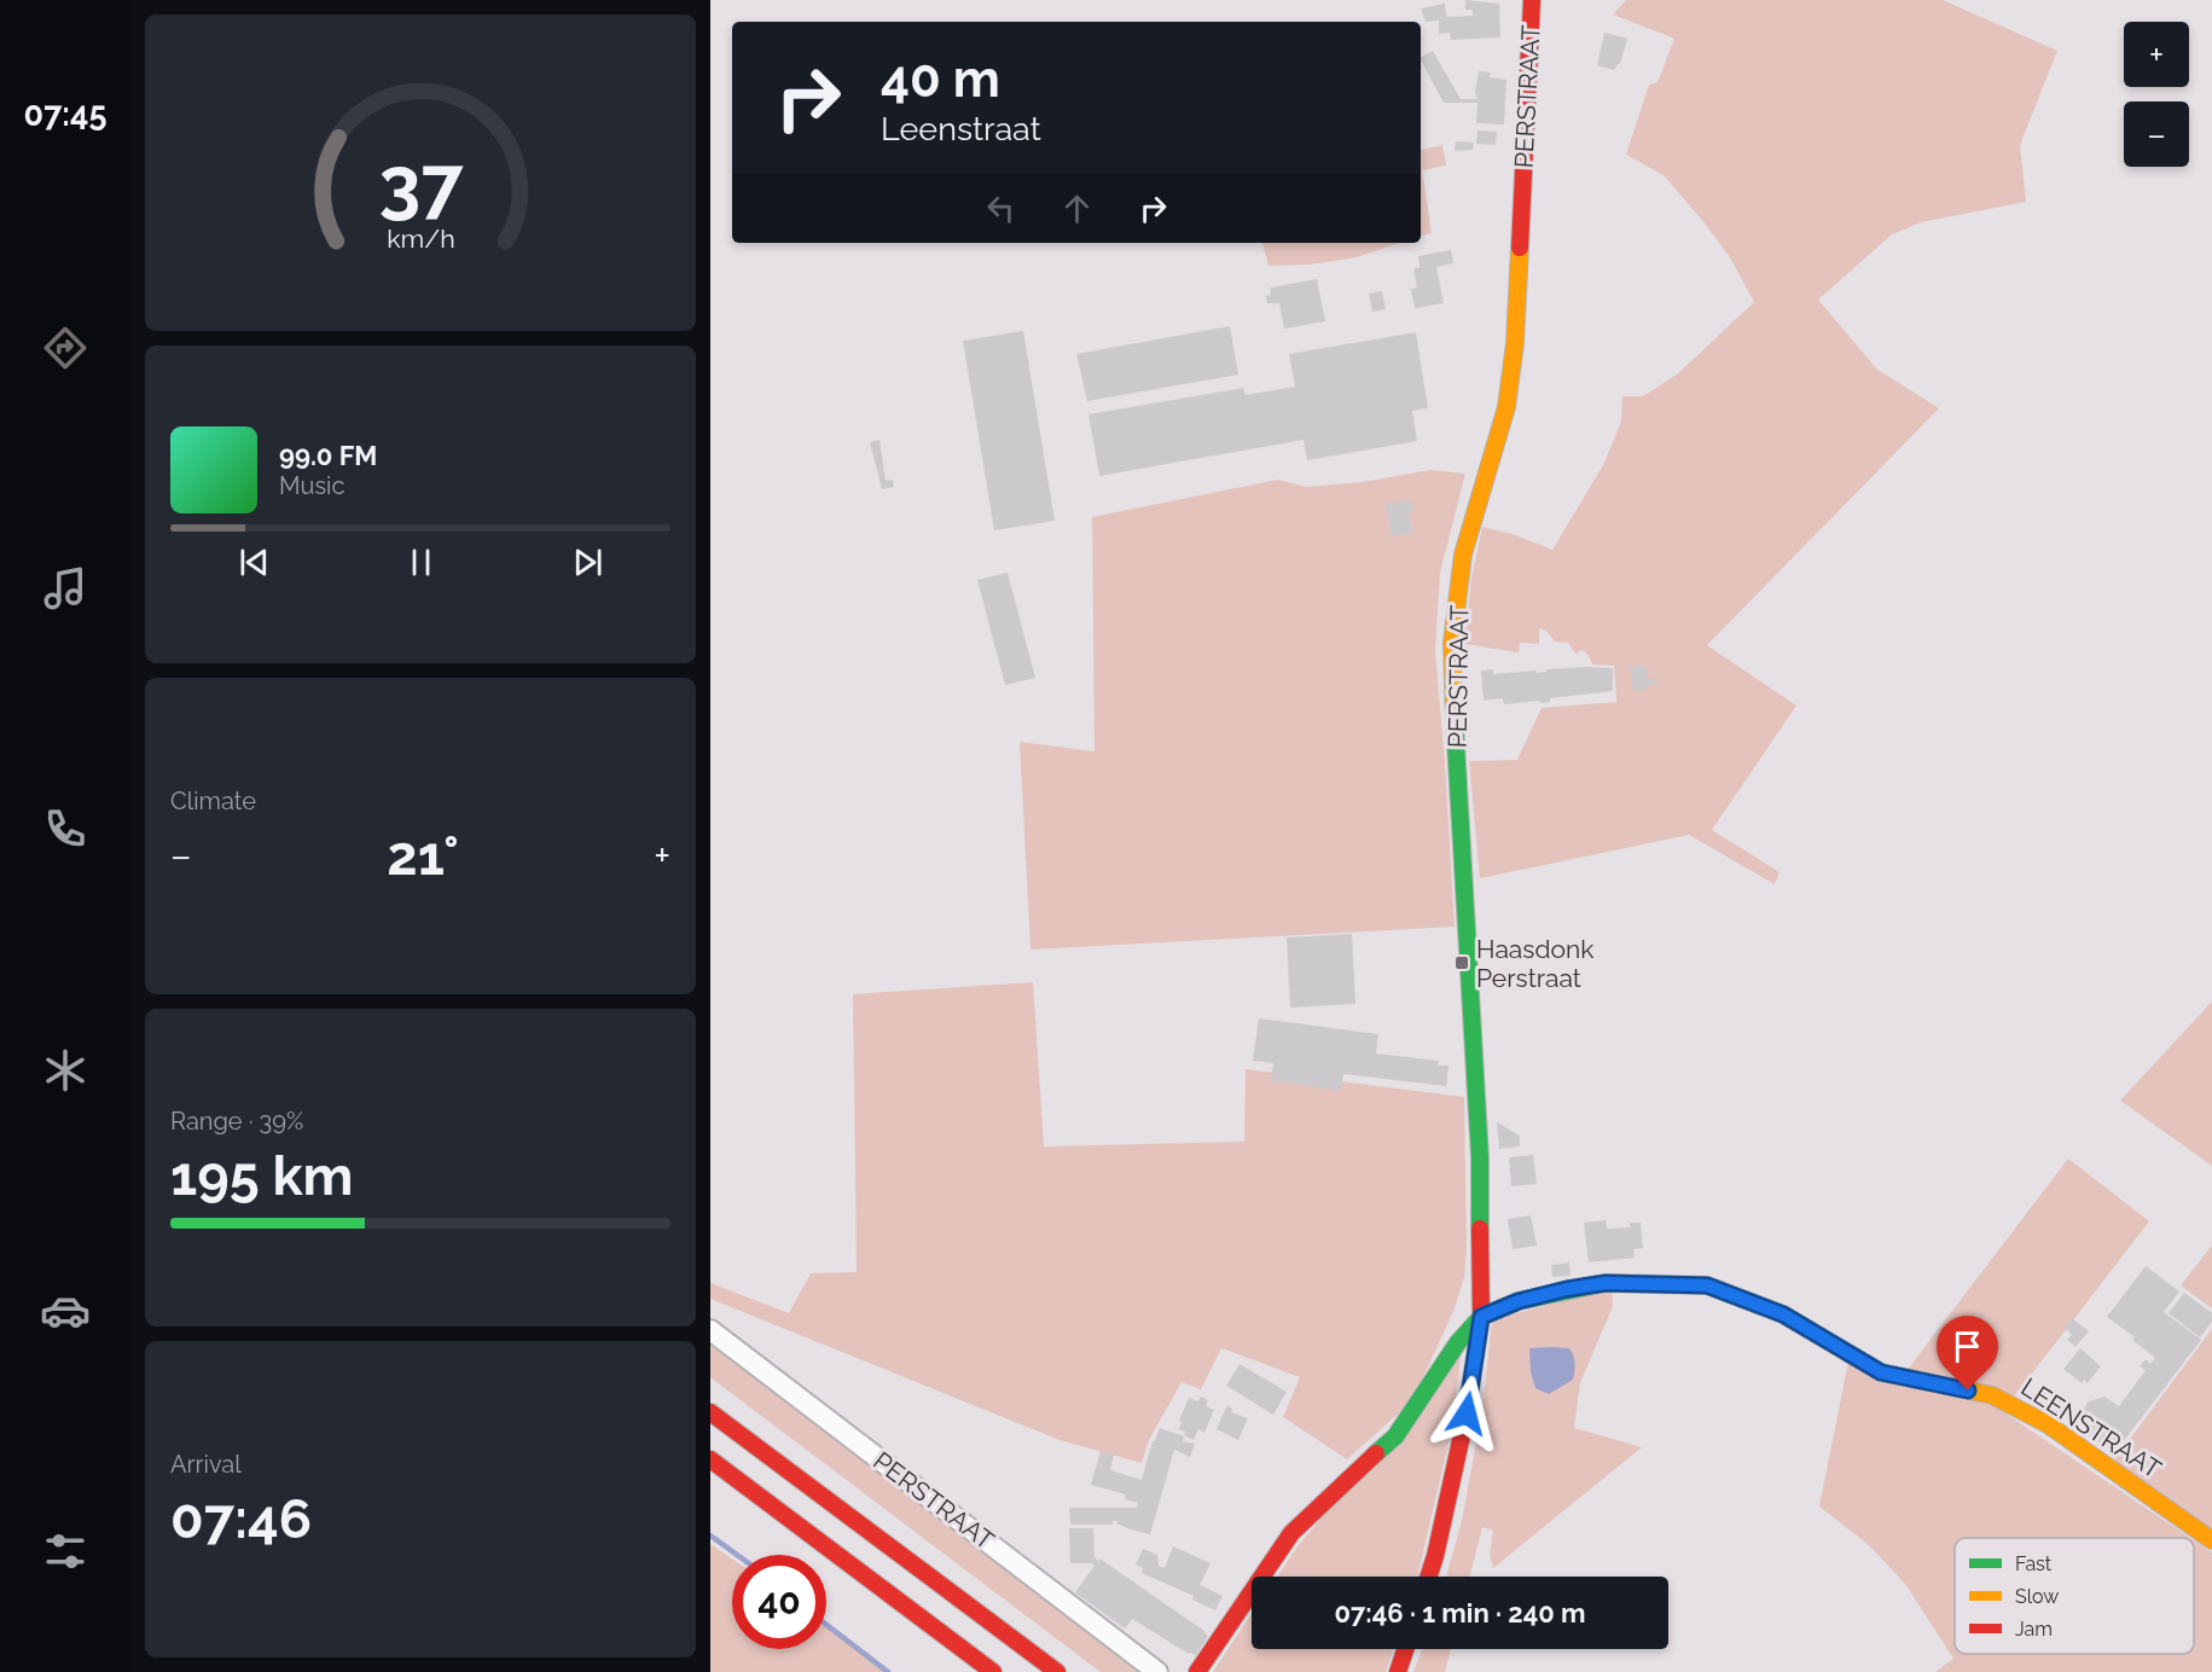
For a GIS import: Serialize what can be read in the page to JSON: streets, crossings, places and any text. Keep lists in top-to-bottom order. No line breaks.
{"streets":{"main road":["PERSTRAAT","LEENSTRAAT"]},"crossings":[["PERSTRAAT","LEENSTRAAT"]],"places":{"transit":["Haasdonk Perstraat"]},"legend":["Fast","Slow","Jam"],"page":{"tabs":"07:45","map_buttons":["+","−"],"turn":["40 m","Leenstraat"],"song":["99.0 FM","Music"],"tile":["Climate",["Range · 39%","195 km"],["Arrival","07:46"]],"heat":["−","21°","+"],"limit":"40","trip":"07:46 · 1 min · 240 m","gauge":["37","km/h"]}}
